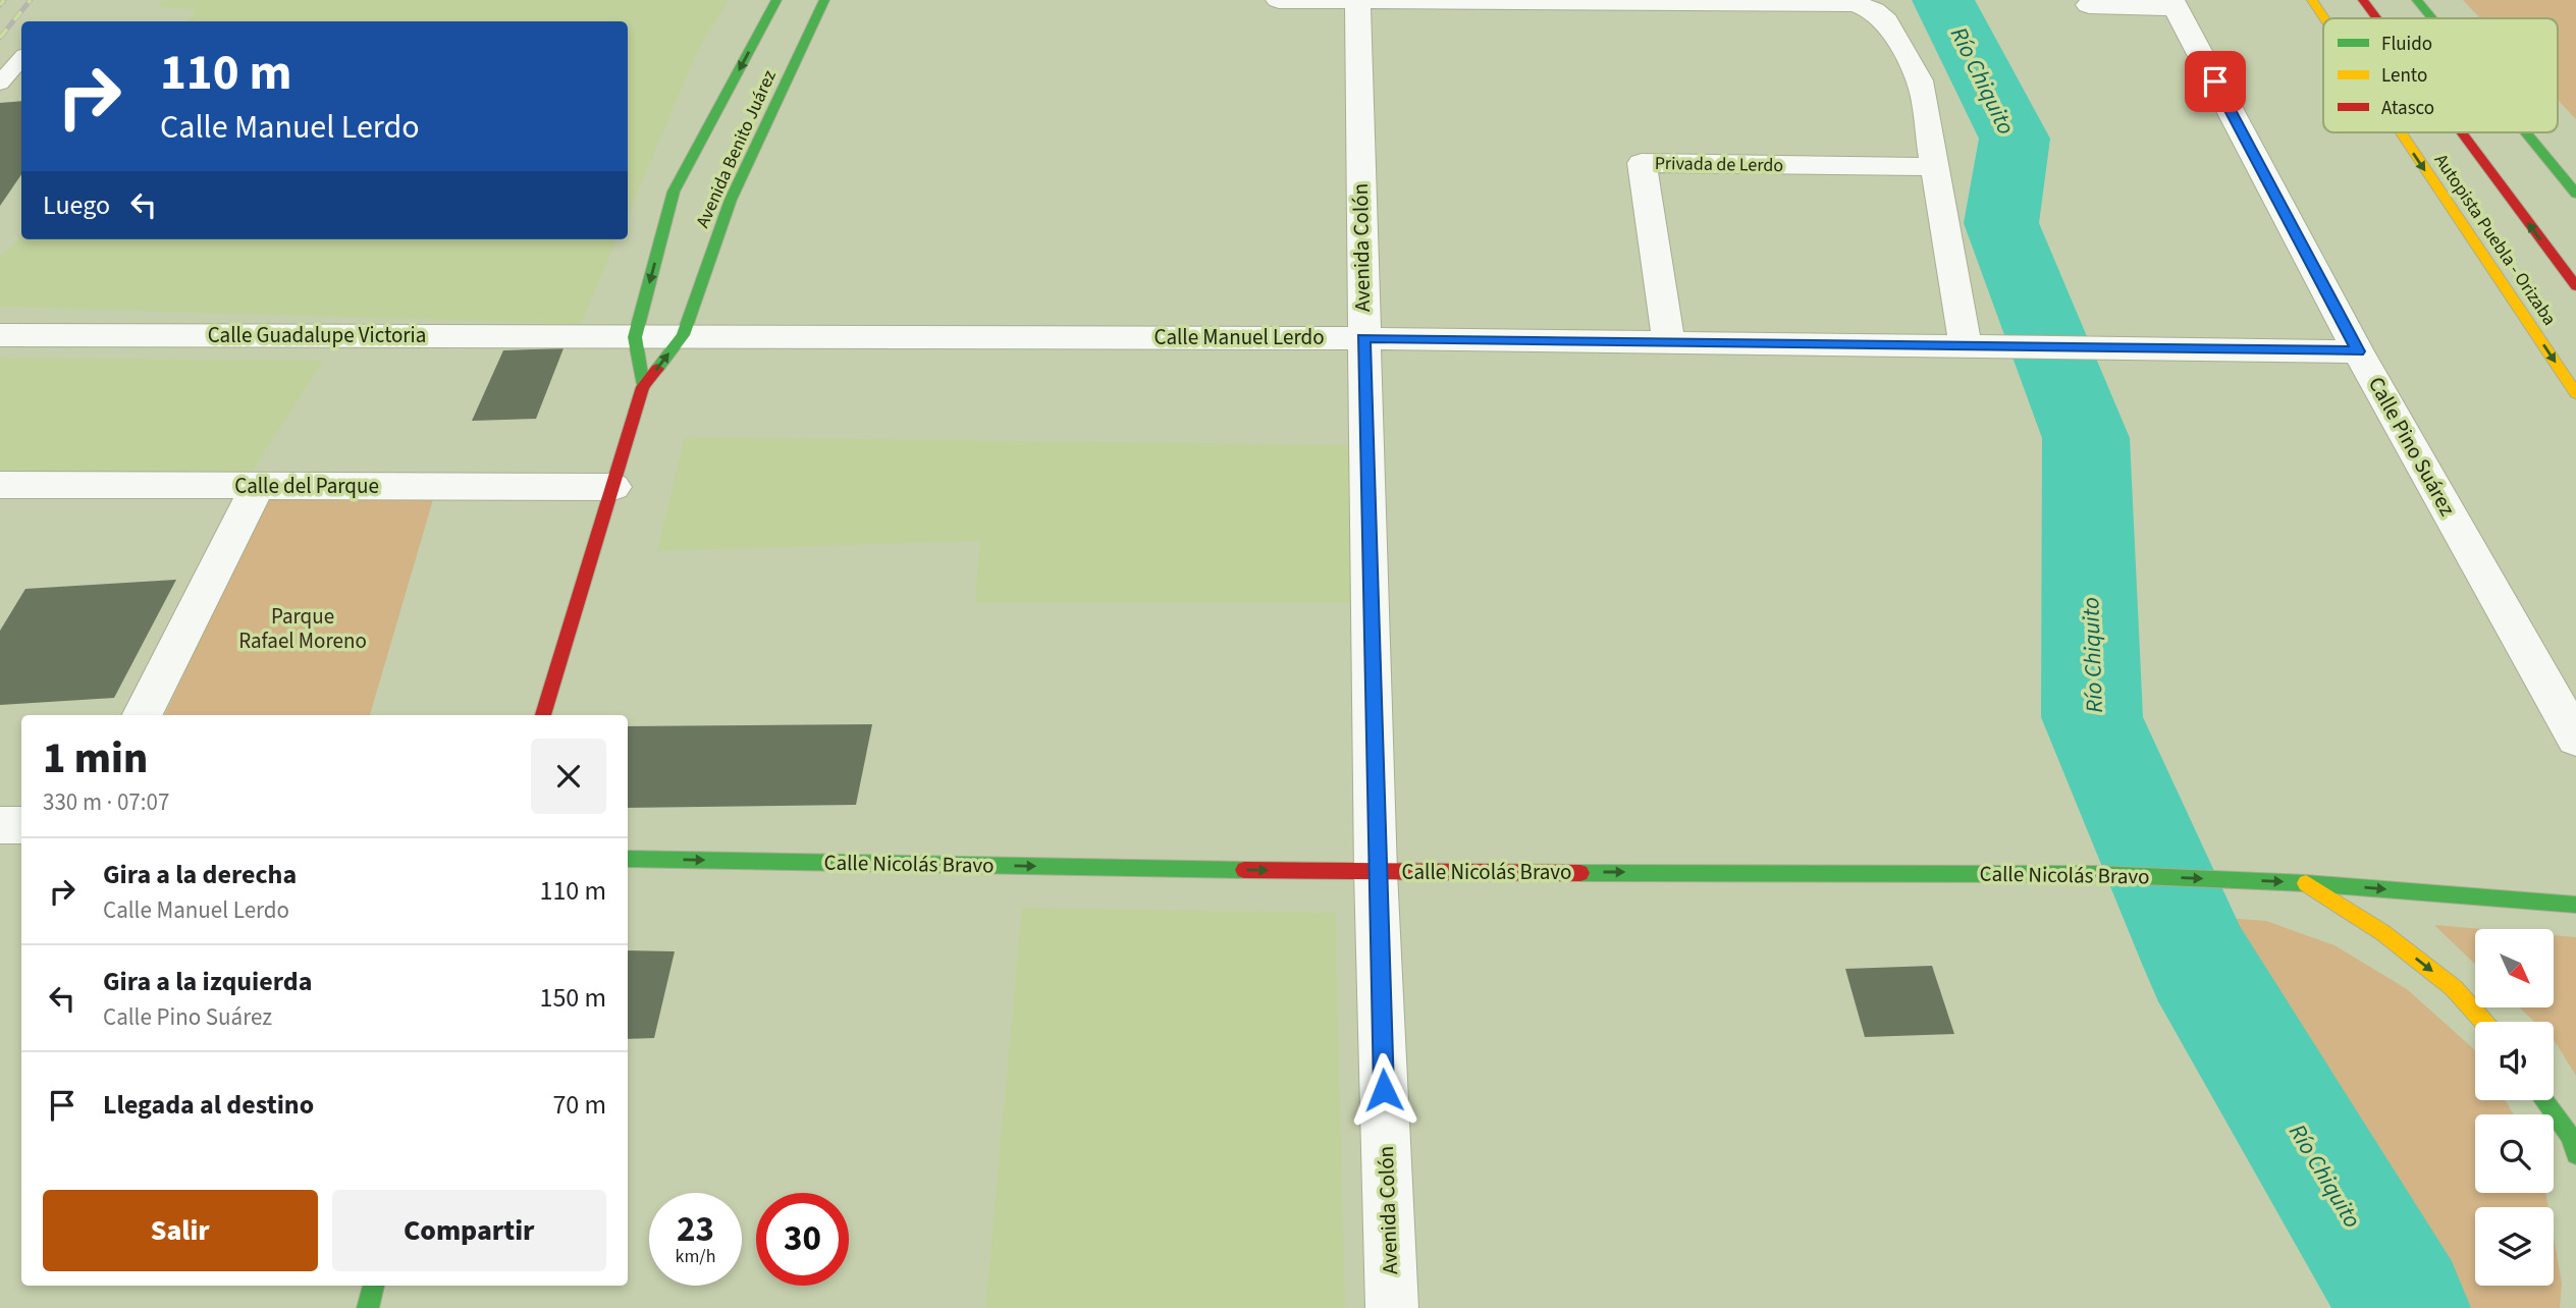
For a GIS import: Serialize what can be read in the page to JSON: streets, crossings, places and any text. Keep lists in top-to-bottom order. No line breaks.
{"streets":{"main road":["Avenida Benito Juárez","Autopista Puebla - Orizaba","Calle Nicolás Bravo"],"street":["Privada de Lerdo","Avenida Colón","Calle Guadalupe Victoria","Calle Manuel Lerdo","Calle Pino Suárez","Calle del Parque"]},"crossings":[["Avenida Benito Juárez","Calle Guadalupe Victoria"],["Avenida Benito Juárez","Calle Manuel Lerdo"],["Avenida Benito Juárez","Calle del Parque"],["Privada de Lerdo","Calle Manuel Lerdo"],["Avenida Colón","Calle Manuel Lerdo"],["Avenida Colón","Calle Nicolás Bravo"],["Calle Guadalupe Victoria","Calle Manuel Lerdo"],["Calle Manuel Lerdo","Calle Pino Suárez"]],"one_way":["Calle Nicolás Bravo"],"water":["Río Chiquito"],"parks":["Parque Rafael Moreno"],"legend":["Fluido","Lento","Atasco"],"north":"bottom right","page":{"turn":["110 m","Calle Manuel Lerdo"],"then":"Luego","heading":["1 min","330 m · 07:07"],"list":[{"name":"Gira a la derecha","note":"Calle Manuel Lerdo","value":"110 m"},{"name":"Gira a la izquierda","note":"Calle Pino Suárez","value":"150 m"},{"name":"Llegada al destino","value":"70 m"}],"buttons":["Salir","Compartir"],"speed":"23 km/h","limit":"30"}}
